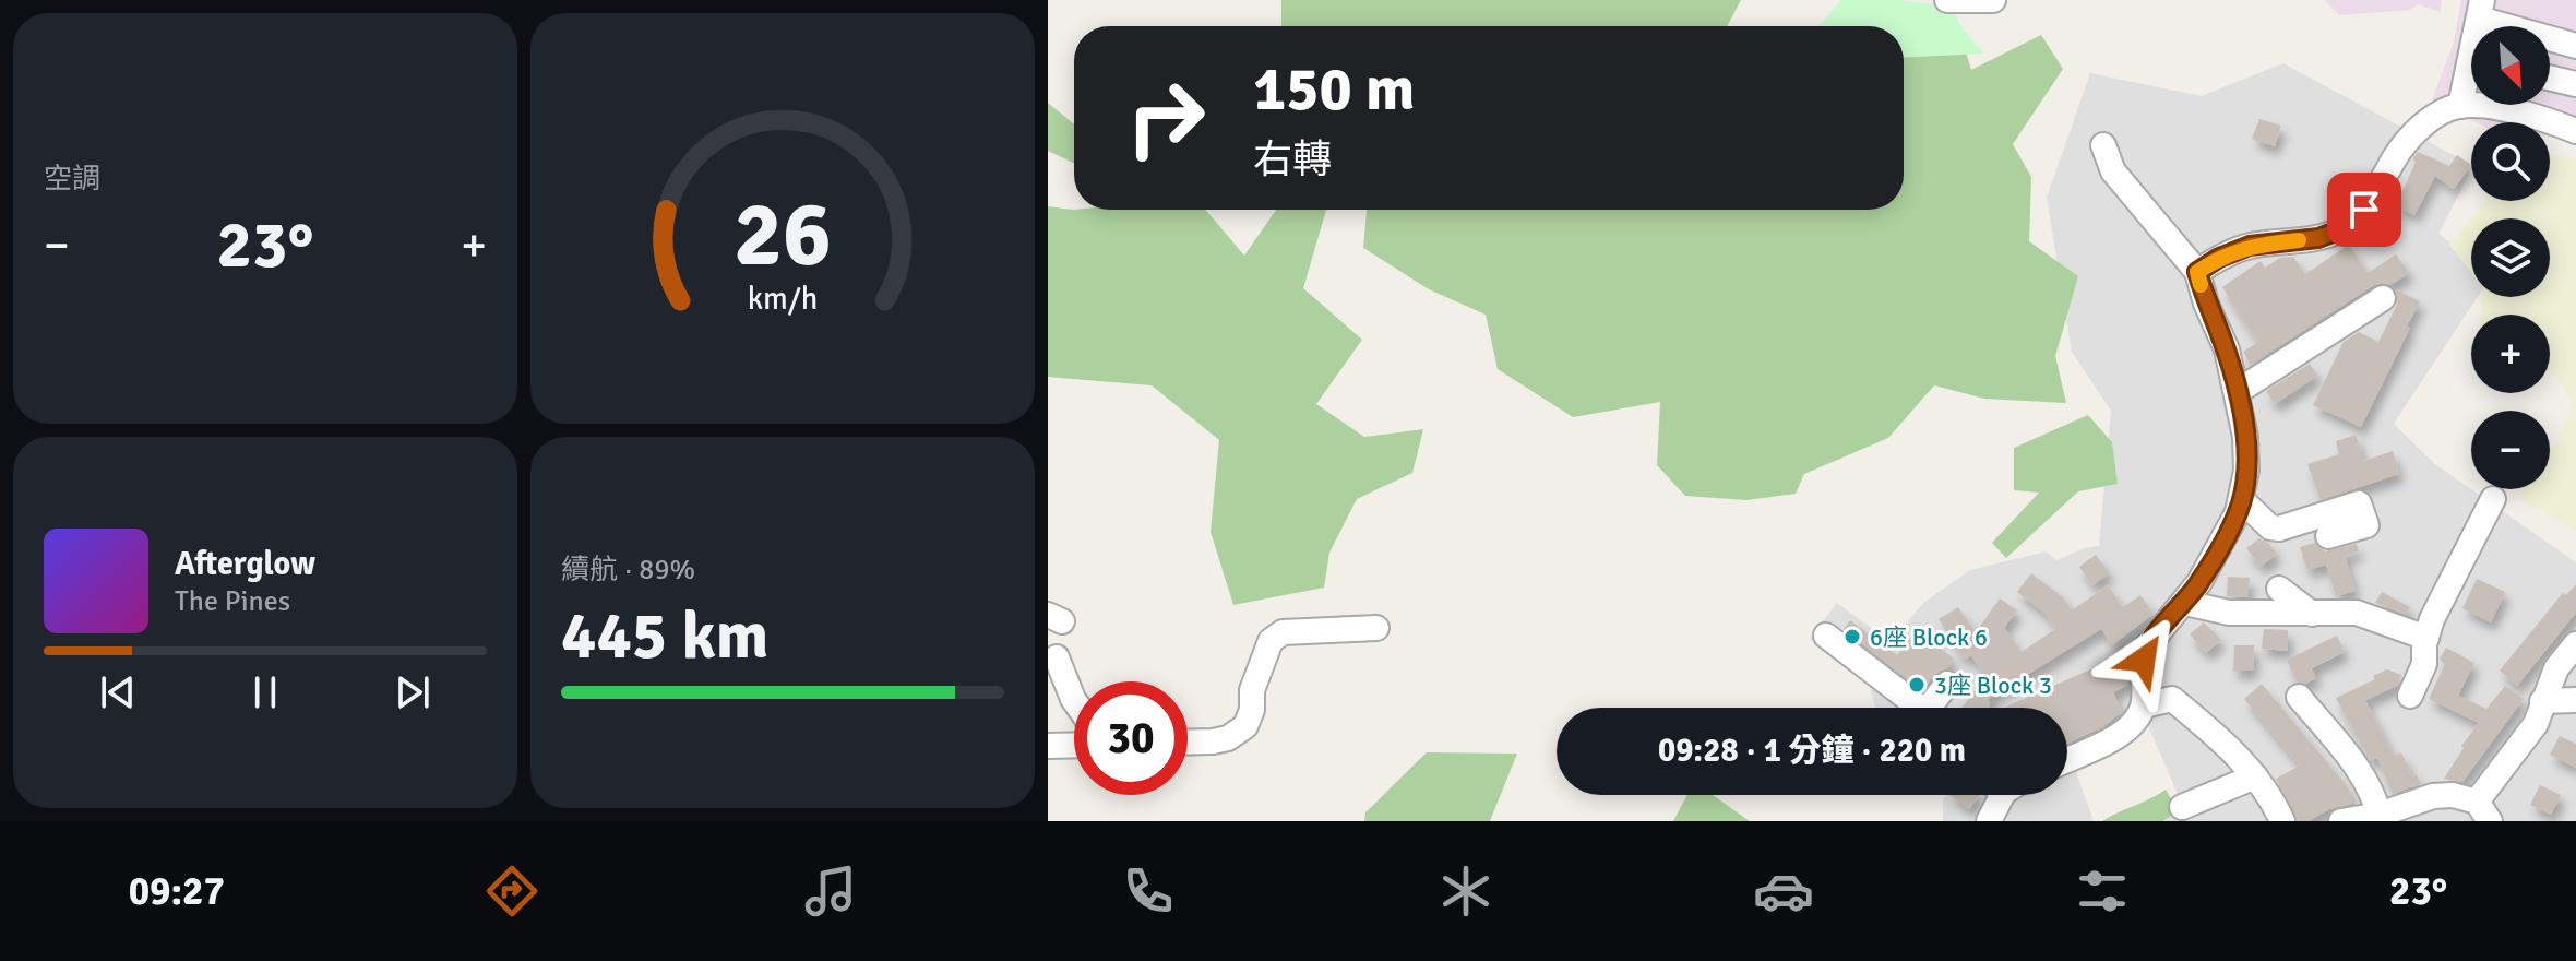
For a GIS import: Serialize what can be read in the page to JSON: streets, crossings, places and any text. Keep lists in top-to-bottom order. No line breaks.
{"places":["6座 Block 6","3座 Block 3"],"north":"bottom right","page":{"tile":["空調",["續航 · 89%","445 km"]],"map_buttons":["+","−"],"turn":["150 m","右轉"],"heat":["−","23°","+"],"song":["Afterglow","The Pines"],"limit":"30","trip":"09:28 · 1 分鐘 · 220 m","tabs":["09:27","23°"],"gauge":["26","km/h"]}}
